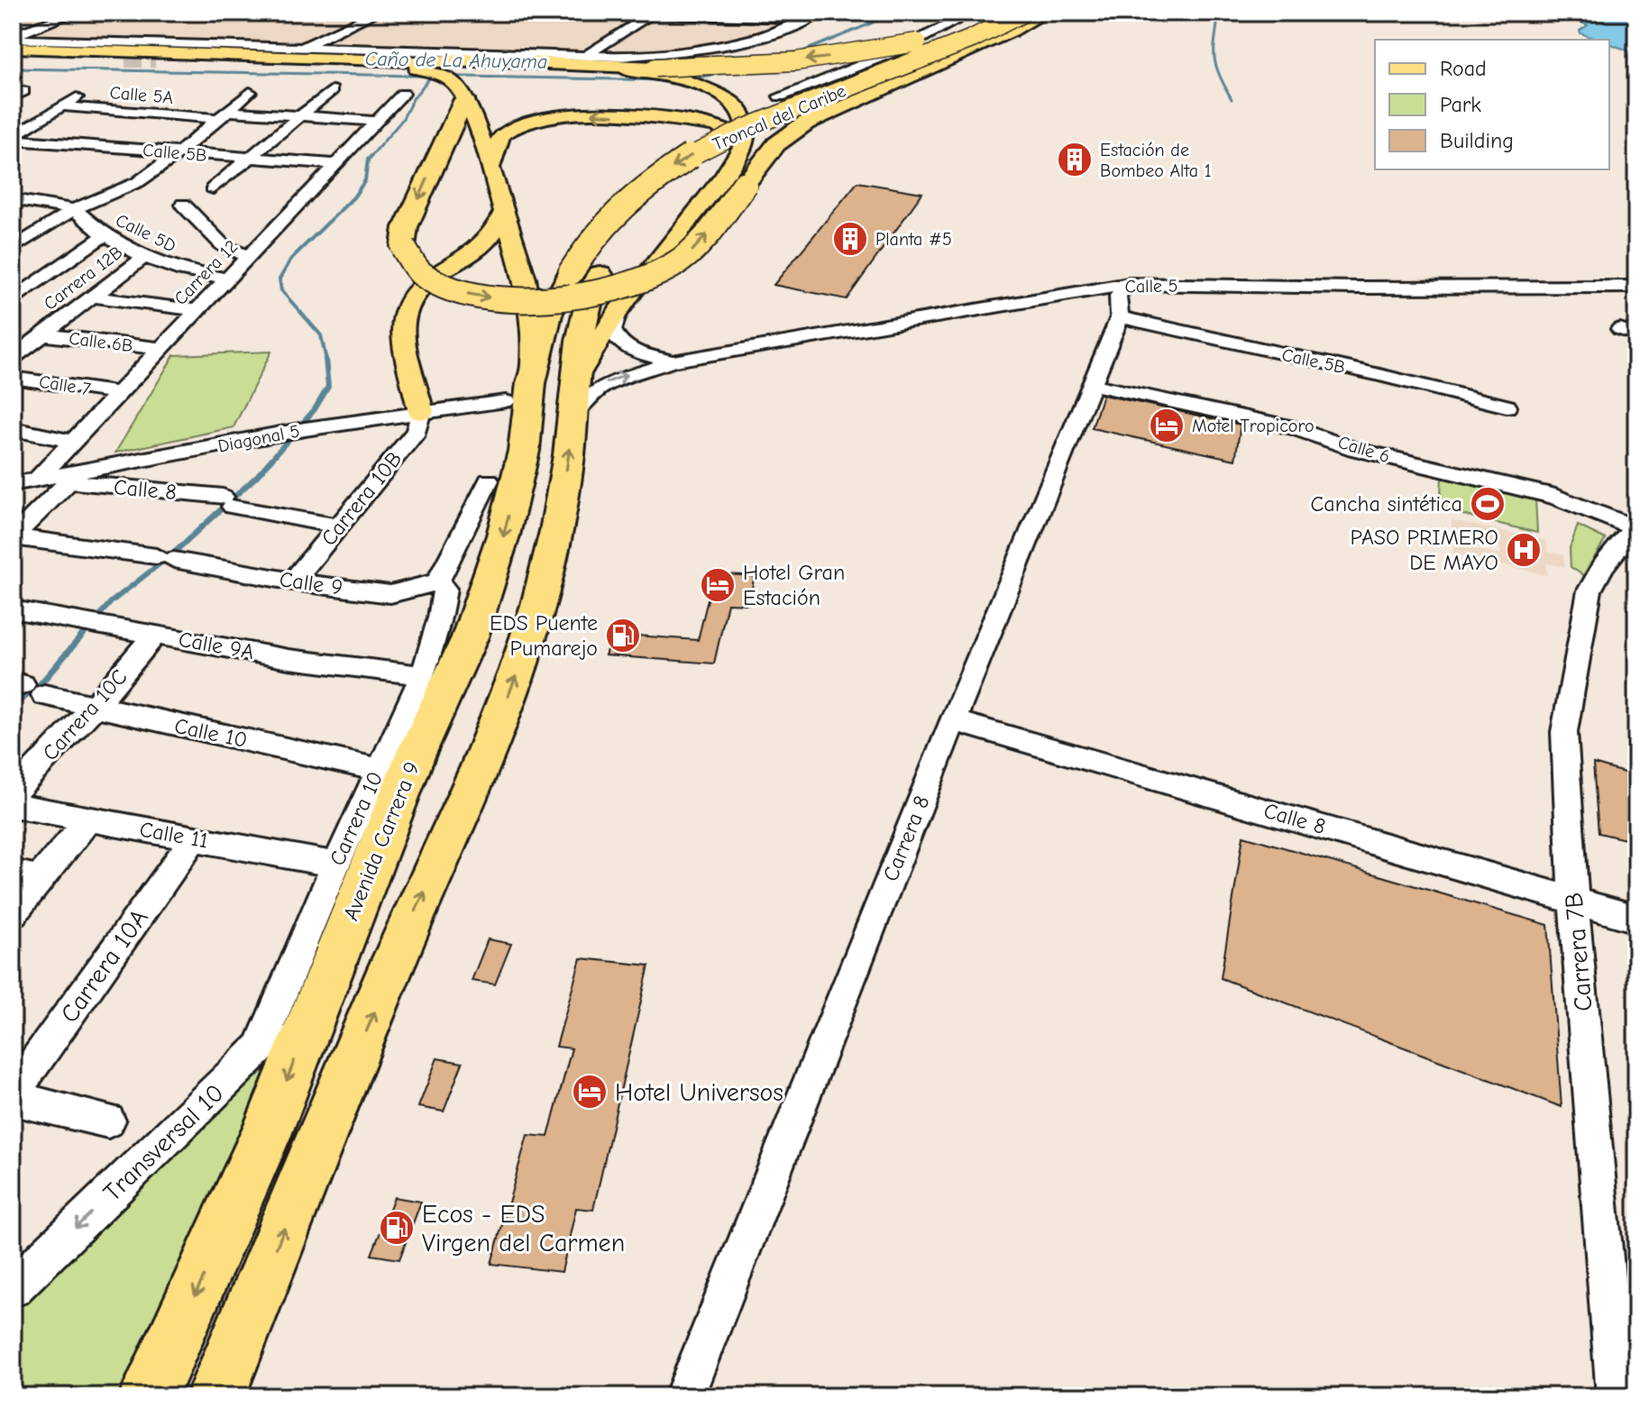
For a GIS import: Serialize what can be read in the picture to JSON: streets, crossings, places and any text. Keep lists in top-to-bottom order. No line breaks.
{"streets":{"highway":["Troncal del Caribe","Avenida Carrera 9"],"street":["Calle 5A","Calle 5B","Calle 5D","Carrera 12","Carrera 12B","Calle 5","Calle 6B","Calle 7","Diagonal 5","Calle 6","Calle 8","Carrera 10B","Calle 9","Calle 9A","Carrera 10C","Calle 10","Carrera 10","Calle 11","Carrera 8","Carrera 7B","Carrera 10A","Transversal 10"]},"crossings":[["Troncal del Caribe","Avenida Carrera 9"],["Calle 5B","Carrera 12"],["Calle 5B","Carrera 8"],["Calle 5D","Carrera 12"],["Calle 5D","Carrera 12B"],["Carrera 12","Calle 6B"],["Carrera 12","Calle 7"],["Carrera 12","Diagonal 5"],["Carrera 12B","Calle 6B"],["Calle 5","Diagonal 5"],["Calle 5","Carrera 8"],["Calle 5","Avenida Carrera 9"],["Diagonal 5","Calle 8"],["Diagonal 5","Carrera 10B"],["Diagonal 5","Avenida Carrera 9"],["Calle 6","Carrera 8"],["Calle 6","Carrera 7B"],["Calle 8","Carrera 10B"],["Calle 8","Carrera 8"],["Calle 8","Carrera 7B"],["Carrera 10B","Calle 9"],["Calle 9","Carrera 10"],["Calle 9A","Carrera 10C"],["Calle 9A","Carrera 10"],["Carrera 10C","Calle 10"],["Calle 10","Carrera 10"],["Carrera 10","Calle 11"],["Carrera 10","Transversal 10"],["Calle 11","Carrera 10A"],["Avenida Carrera 9","Transversal 10"]],"one_way":["Transversal 10"],"water":["Caño de La Ahuyama"],"places":{"building":["Estación de Bombeo Alta 1","Planta #5"],"hotel":["Motel Tropicoro","Hotel Gran Estación","Hotel Universos"],"sports":["Cancha sintética"],"hospital":["PASO PRIMERO DE MAYO"],"fuel station":["EDS Puente Pumarejo","Ecos - EDS Virgen del Carmen"]},"legend":["Road","Park","Building"]}
